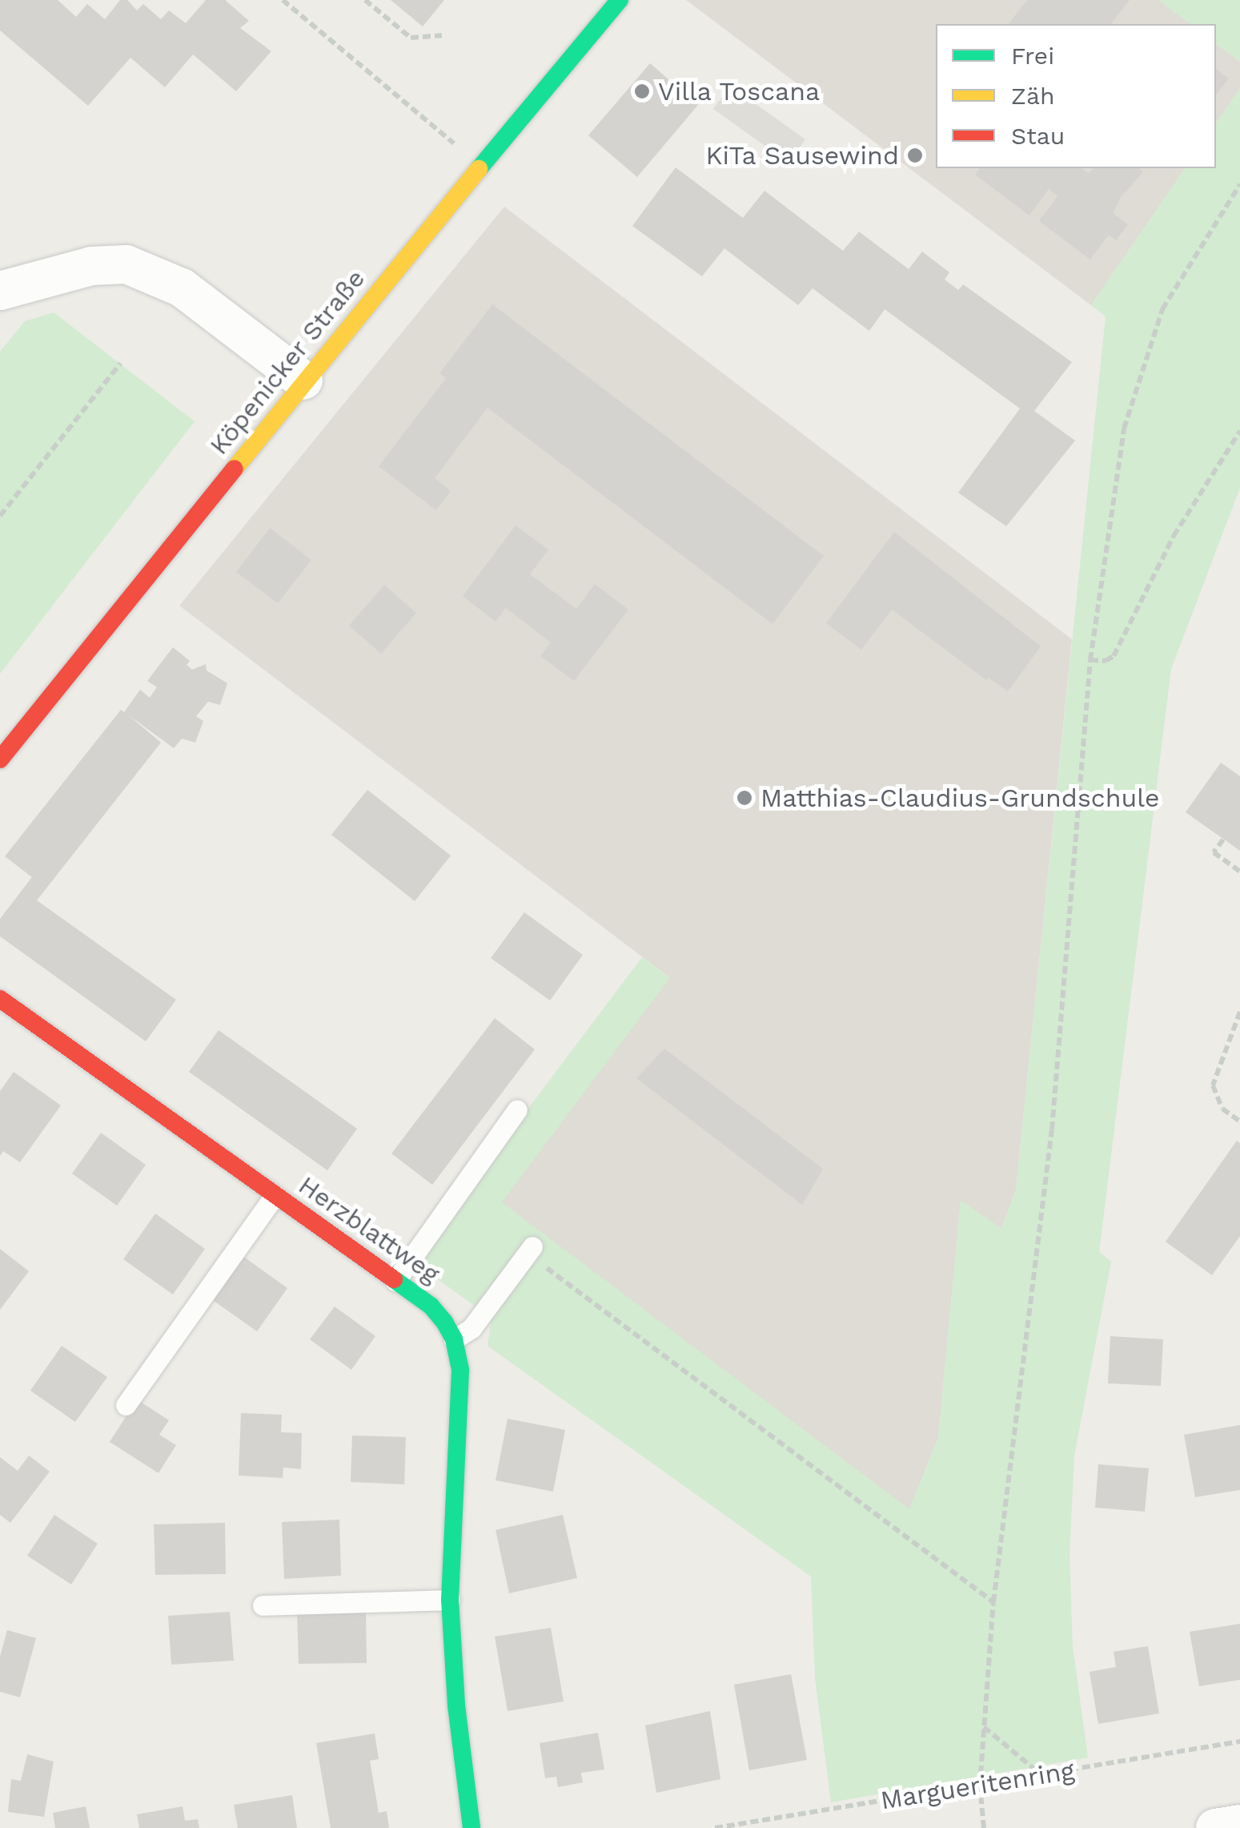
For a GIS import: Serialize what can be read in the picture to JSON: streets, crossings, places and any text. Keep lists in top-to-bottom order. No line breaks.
{"streets":{"street":["Köpenicker Straße","Herzblattweg"],"path":["Margueritenring"]},"places":["Villa Toscana","KiTa Sausewind","Matthias-Claudius-Grundschule"],"legend":["Frei","Zäh","Stau"]}
